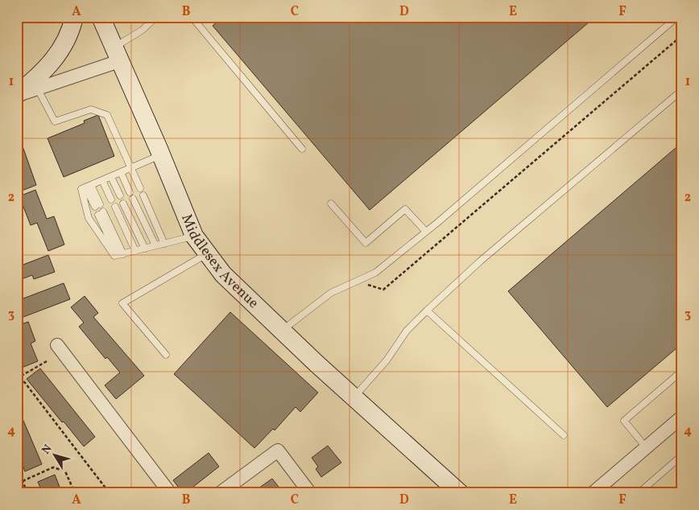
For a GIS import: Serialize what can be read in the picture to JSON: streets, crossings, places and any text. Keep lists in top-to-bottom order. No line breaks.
{"streets":{"main road":["Middlesex Avenue"]},"north":"top left","grid":{"columns":["A","B","C","D","E","F"],"rows":["1","2","3","4"]}}
